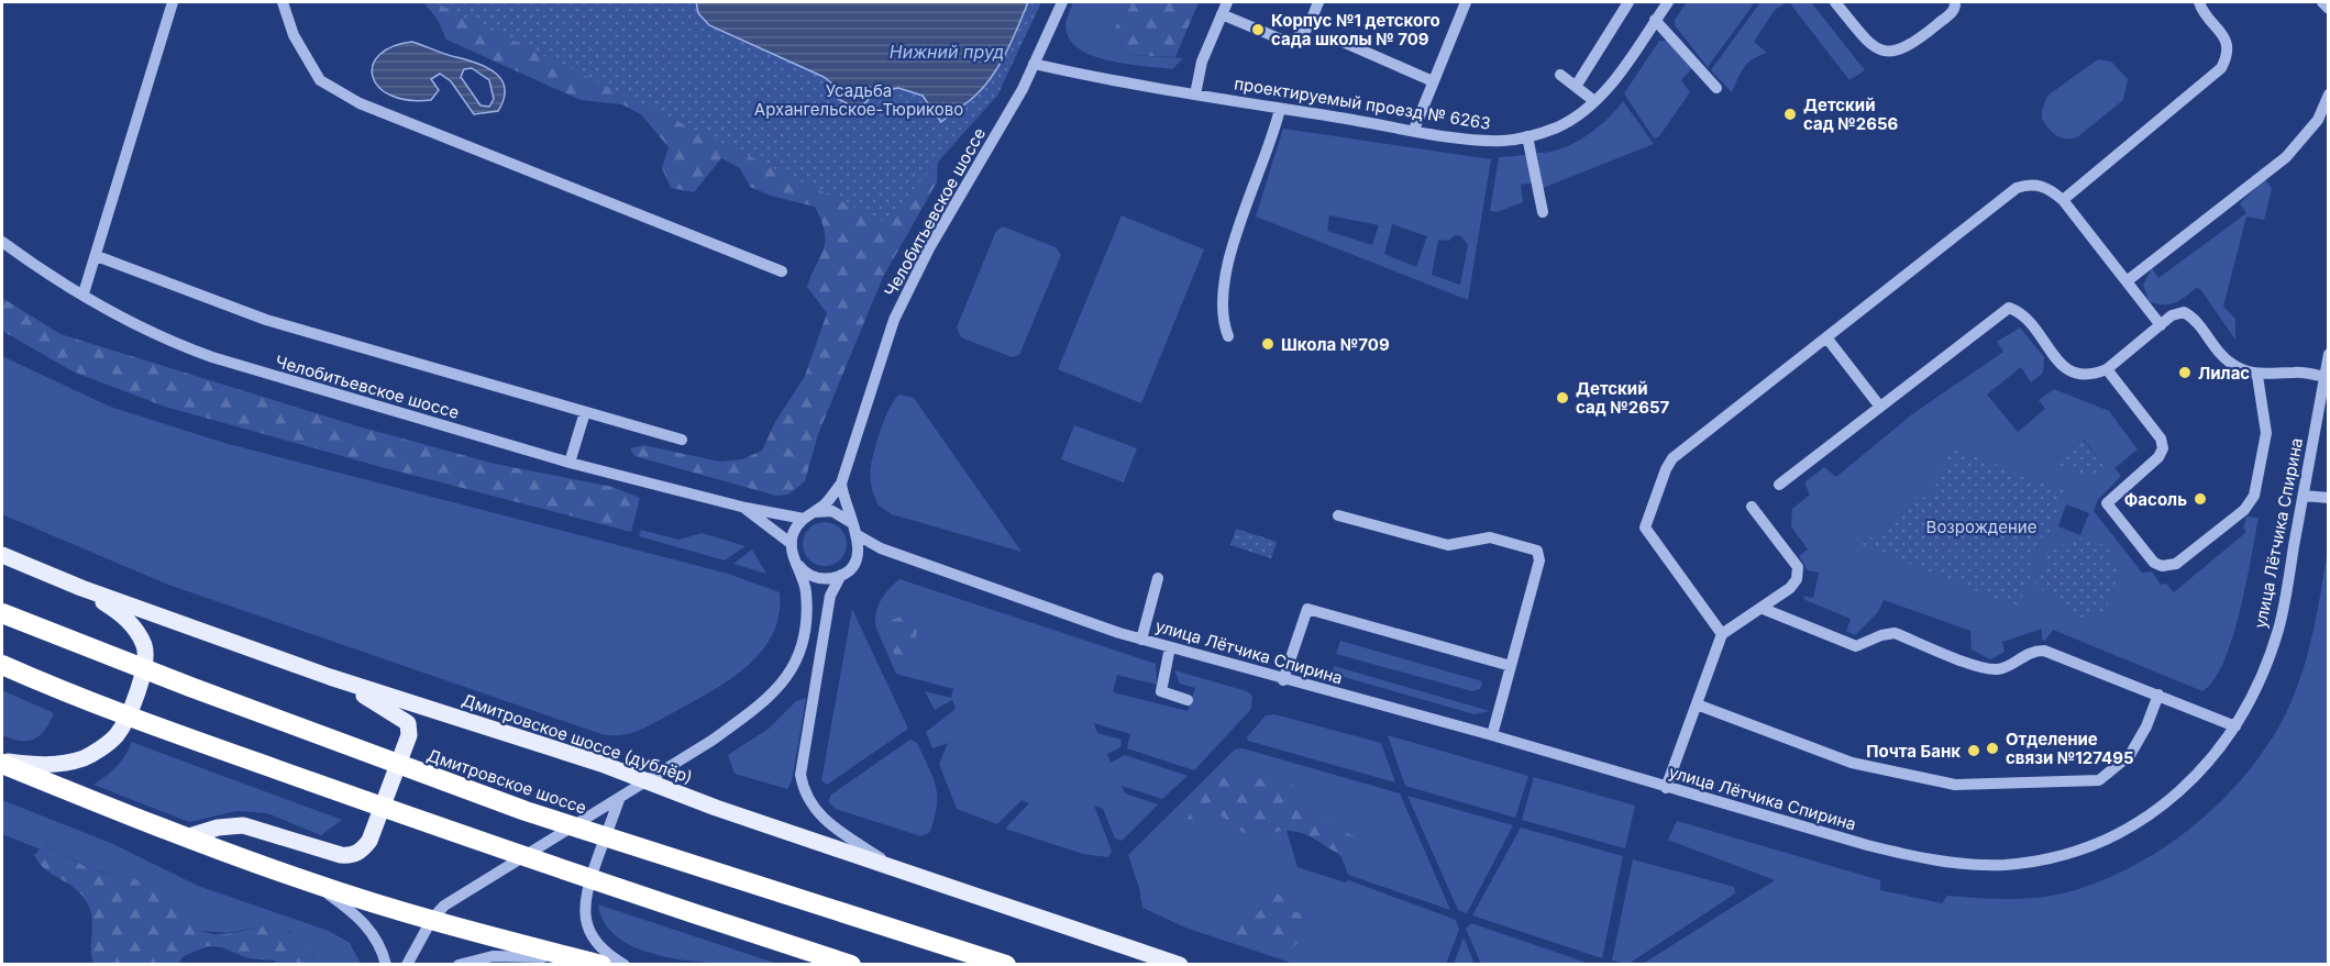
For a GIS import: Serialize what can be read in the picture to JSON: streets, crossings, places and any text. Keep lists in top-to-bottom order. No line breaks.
{"streets":{"highway":["Дмитровское шоссе"],"main road":["Дмитровское шоссе (дублёр)"],"street":["проектируемый проезд № 6263","Челобитьевское шоссе","улица Лётчика Спирина"]},"crossings":[["проектируемый проезд № 6263","Челобитьевское шоссе"],["Челобитьевское шоссе","улица Лётчика Спирина"]],"water":["Нижний пруд"],"parks":["Усадьба Архангельское-Тюриково","Возрождение"],"places":["Корпус №1 детского сада школы № 709","Детский сад №2656","Школа №709","Лилас","Детский сад №2657","Фасоль","Отделение связи №127495","Почта Банк"]}
